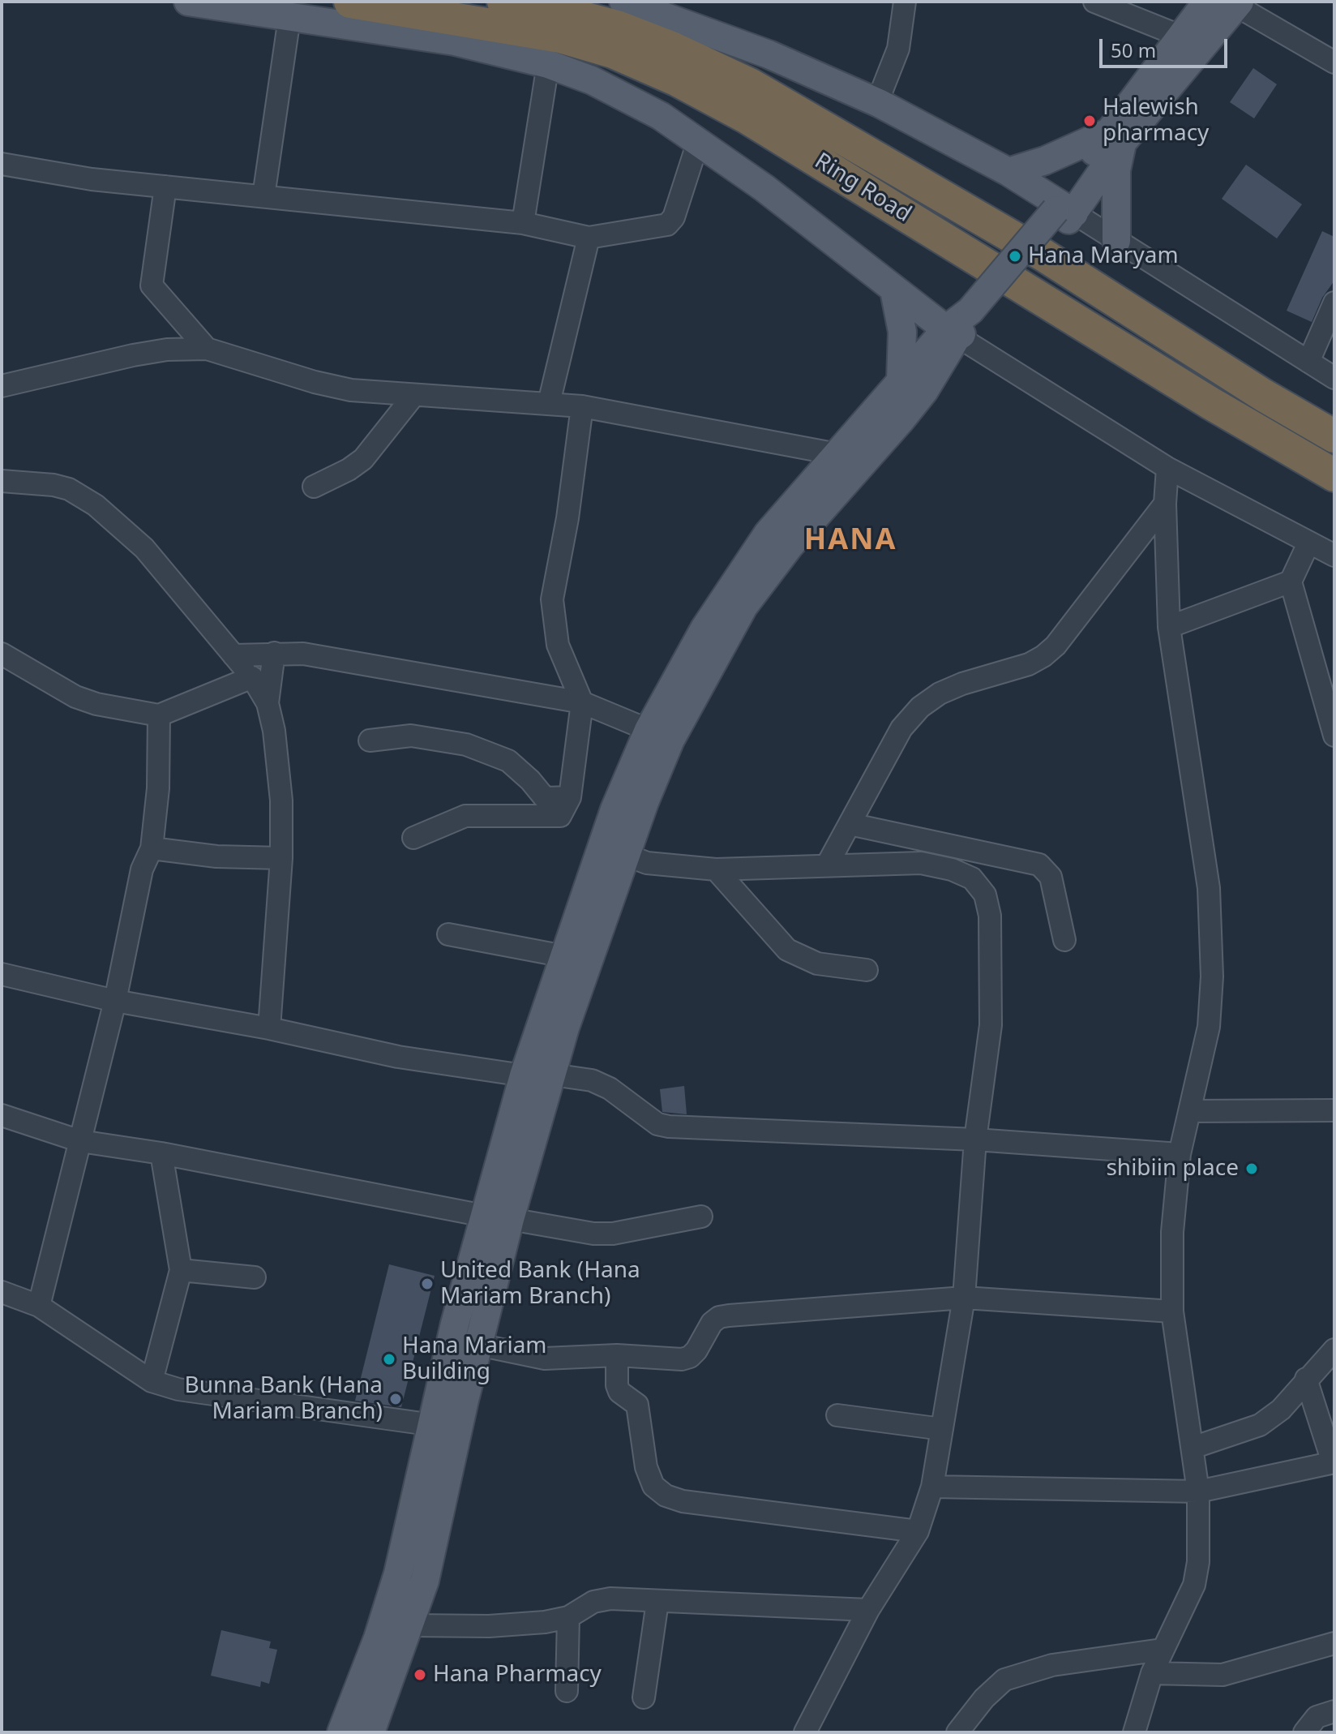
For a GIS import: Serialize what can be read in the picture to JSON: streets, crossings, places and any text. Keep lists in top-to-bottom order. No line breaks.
{"streets":{"highway":["Ring Road"]},"districts":["HANA"],"places":["Halewish pharmacy","Hana Maryam","shibiin place","United Bank (Hana Mariam Branch)","Hana Mariam Building","Bunna Bank (Hana Mariam Branch)","Hana Pharmacy"],"scale_bar":"50 m"}
